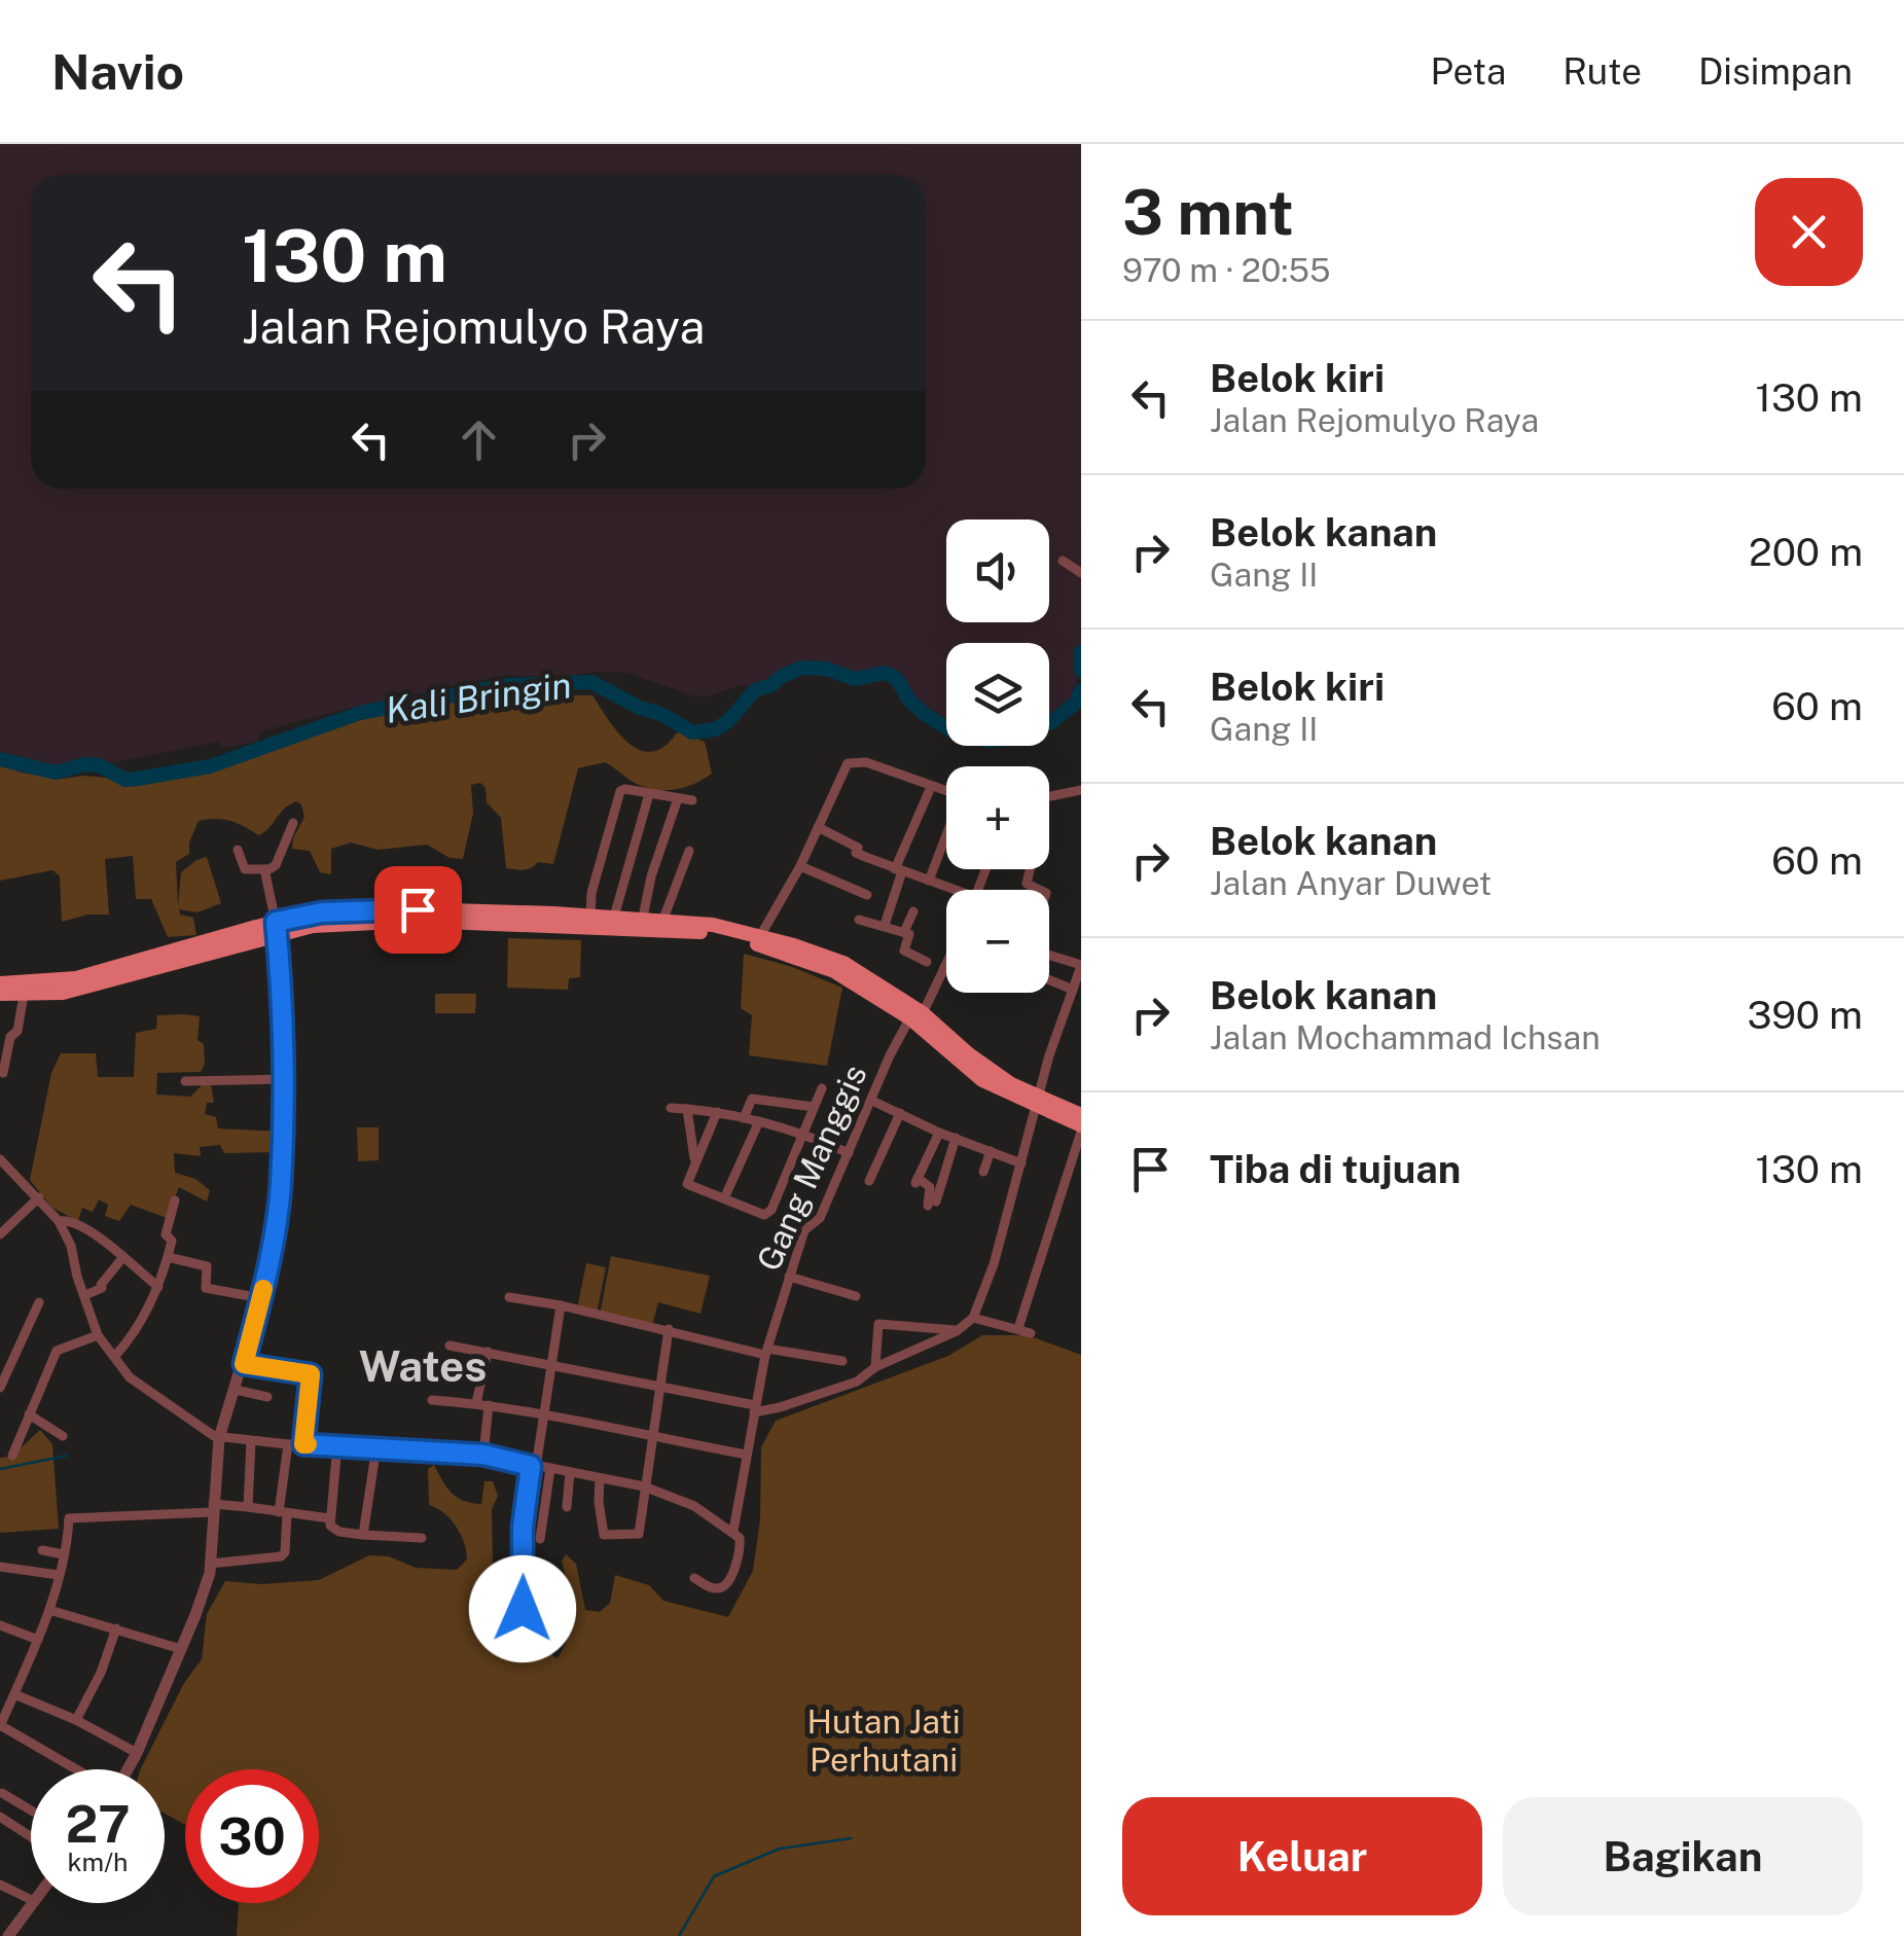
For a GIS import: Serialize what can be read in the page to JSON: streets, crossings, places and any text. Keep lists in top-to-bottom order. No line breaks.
{"streets":{"street":["Gang Manggis"]},"districts":["Wates"],"water":["Kali Bringin"],"parks":["Hutan Jati Perhutani"],"page":{"header":"Navio","nav":["Peta","Rute","Disimpan"],"heading":["3 mnt","970 m · 20:55"],"turn":["130 m","Jalan Rejomulyo Raya"],"list":[{"name":"Belok kiri","note":"Jalan Rejomulyo Raya","value":"130 m"},{"name":"Belok kanan","note":"Gang II","value":"200 m"},{"name":"Belok kiri","note":"Gang II","value":"60 m"},{"name":"Belok kanan","note":"Jalan Anyar Duwet","value":"60 m"},{"name":"Belok kanan","note":"Jalan Mochammad Ichsan","value":"390 m"},{"name":"Tiba di tujuan","value":"130 m"}],"map_buttons":["+","−"],"speed":"27 km/h","limit":"30","buttons":["Keluar","Bagikan"]}}
